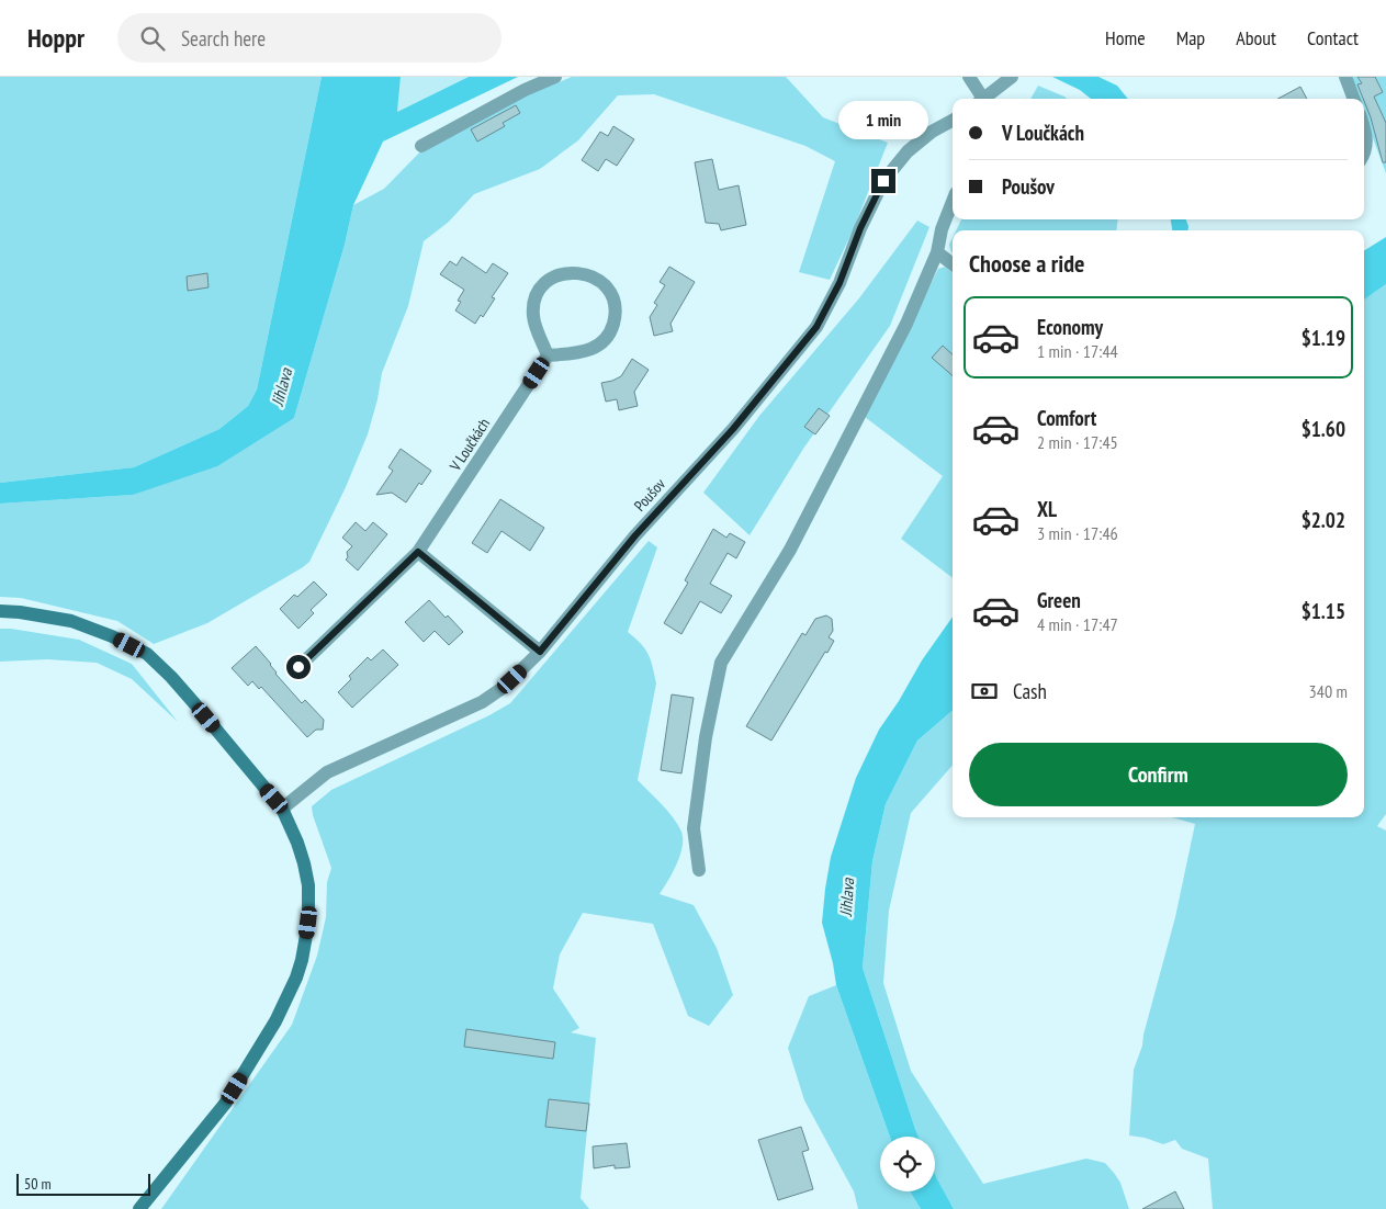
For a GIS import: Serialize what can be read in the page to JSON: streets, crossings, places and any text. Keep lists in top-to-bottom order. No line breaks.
{"streets":{"street":["V Loučkách","Poušov"]},"water":["Jihlava"],"scale_bar":"50 m","page":{"header":"Hoppr","search":"Search here","nav":["Home","Map","About","Contact"],"banner":["V Loučkách","Poušov"],"bubble":"1 min","heading":"Choose a ride","list":[{"name":"Economy","note":"1 min · 17:44","value":"$1.19"},{"name":"Comfort","note":"2 min · 17:45","value":"$1.60"},{"name":"XL","note":"3 min · 17:46","value":"$2.02"},{"name":"Green","note":"4 min · 17:47","value":"$1.15"}],"pay":["Cash","340 m"],"buttons":"Confirm","scale":"50 m"}}
